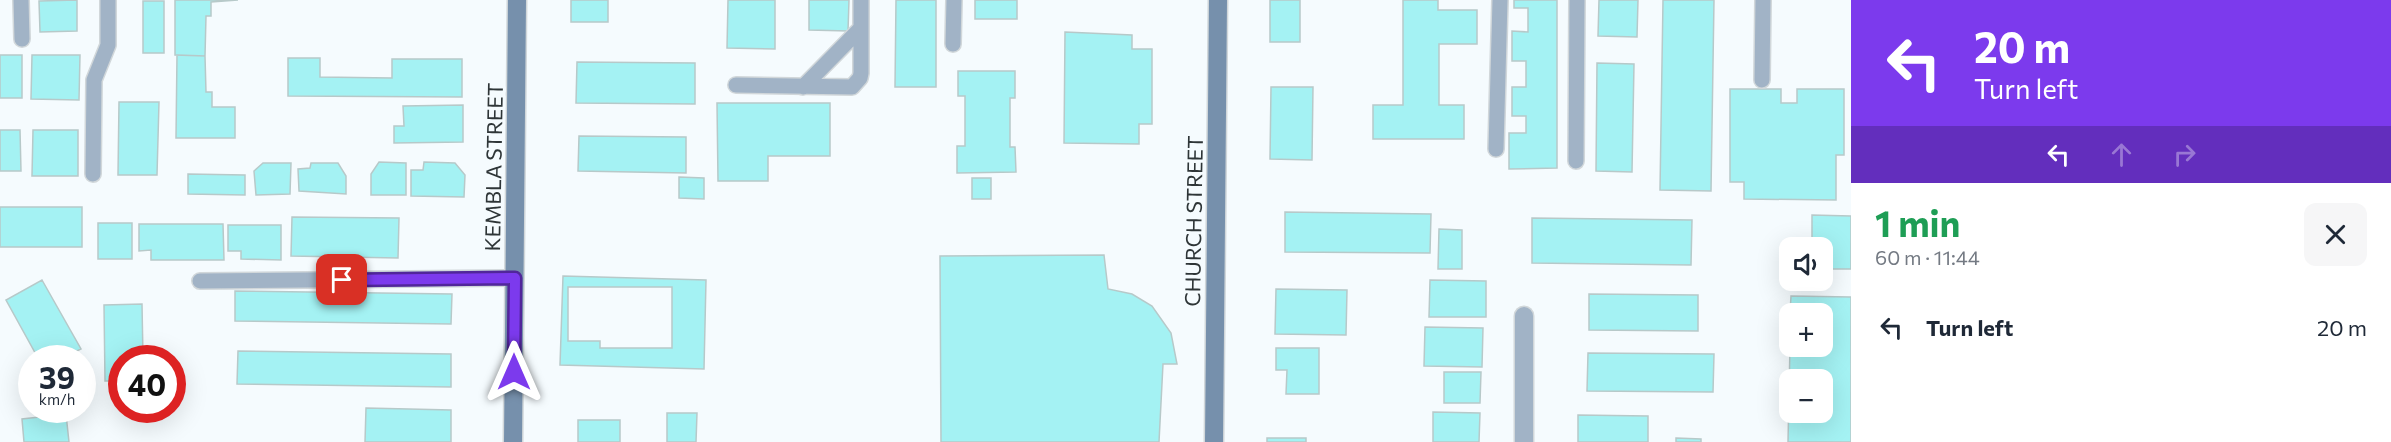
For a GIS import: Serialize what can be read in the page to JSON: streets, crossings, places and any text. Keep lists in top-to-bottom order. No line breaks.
{"streets":{"street":["KEMBLA STREET","CHURCH STREET"]},"page":{"turn":["20 m","Turn left"],"heading":["1 min","60 m · 11:44"],"map_buttons":["+","−"],"list":[{"name":"Turn left","value":"20 m"}],"speed":"39 km/h","limit":"40"}}
